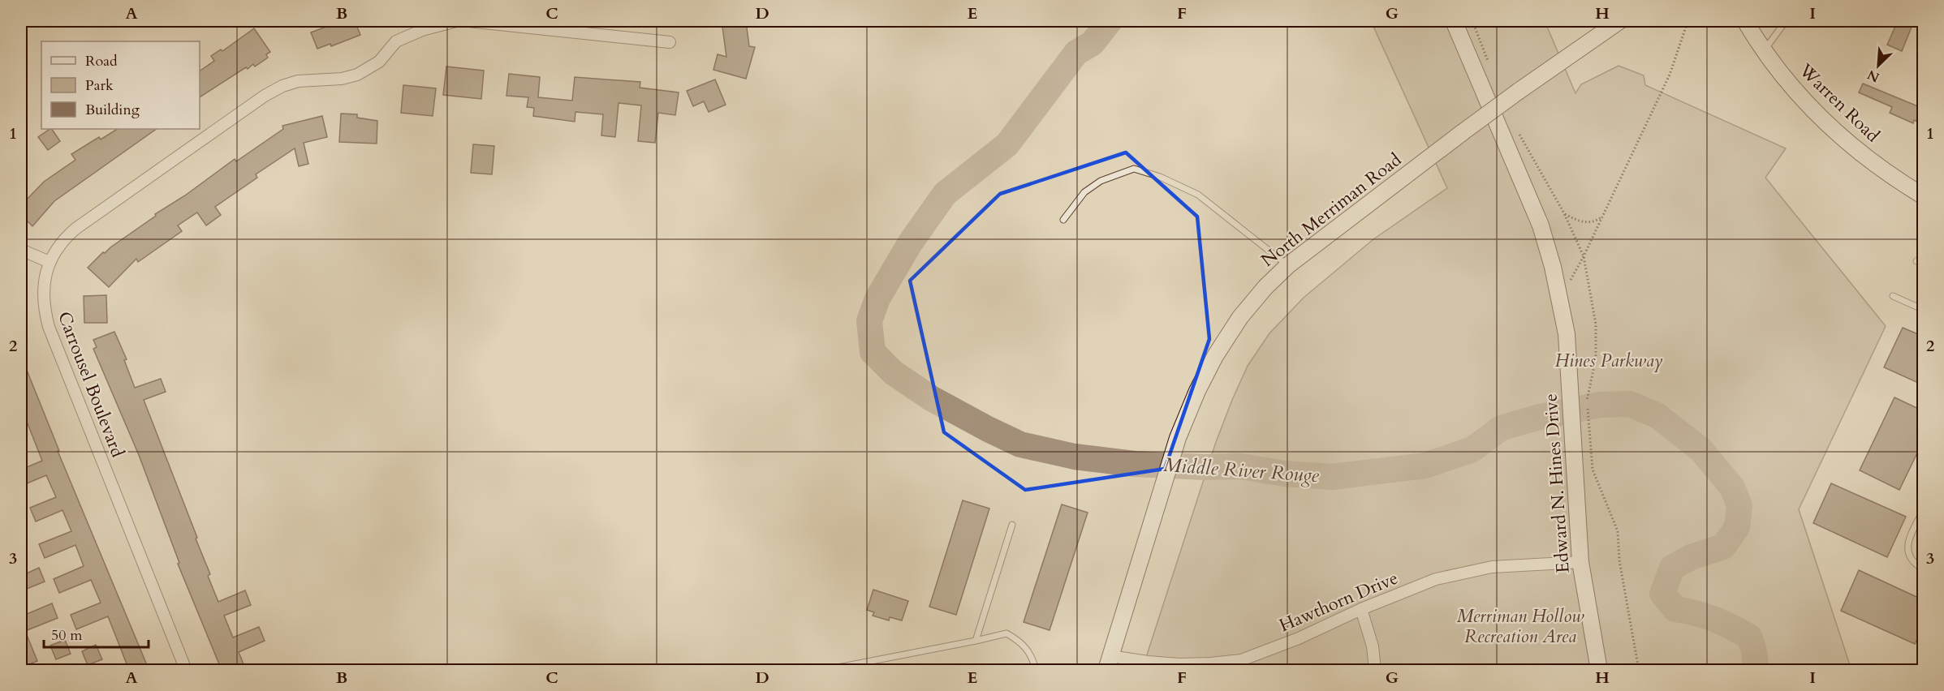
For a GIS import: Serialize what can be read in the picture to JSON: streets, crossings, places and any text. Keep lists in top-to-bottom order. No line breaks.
{"streets":{"main road":["Warren Road","North Merriman Road","Edward N. Hines Drive"],"street":["Carrousel Boulevard","Hawthorn Drive"]},"crossings":[["North Merriman Road","Hawthorn Drive"],["Edward N. Hines Drive","Hawthorn Drive"]],"water":["Middle River Rouge"],"parks":["Hines Parkway","Merriman Hollow Recreation Area"],"legend":["Road","Park","Building"],"scale_bar":"50 m","north":"bottom left","grid":{"columns":["A","B","C","D","E","F","G","H","I"],"rows":["1","2","3"]}}
